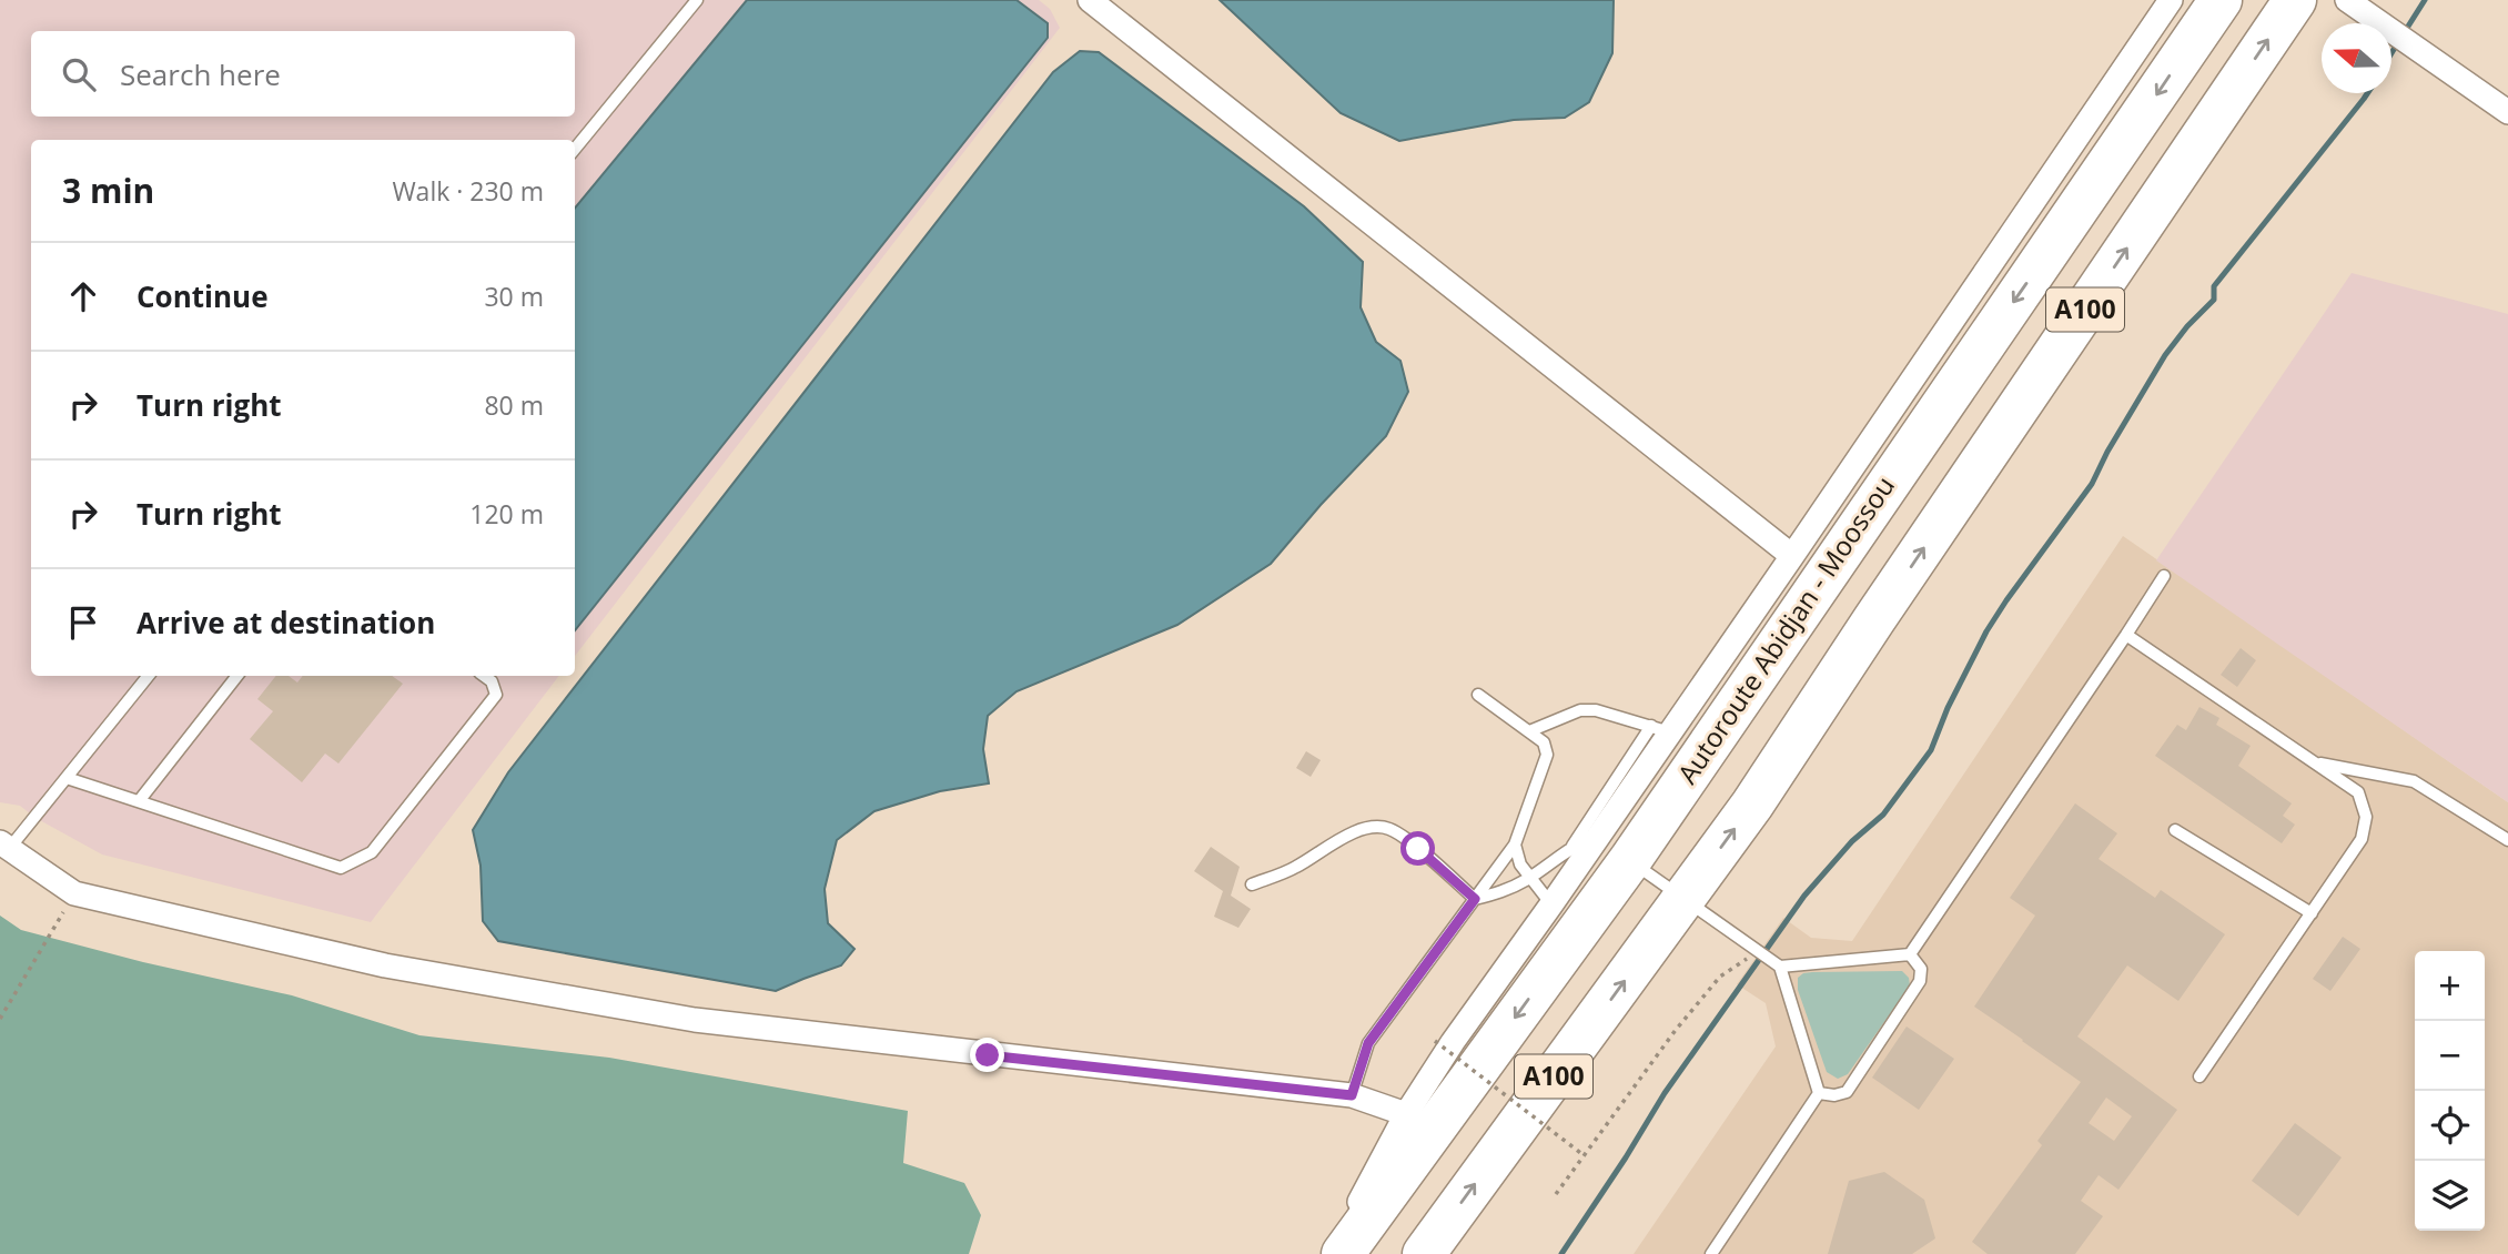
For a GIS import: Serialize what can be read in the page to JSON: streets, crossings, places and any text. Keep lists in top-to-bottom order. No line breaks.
{"streets":{"highway":["A100","Autoroute Abidjan - Moossou"]},"north":"left","page":{"search":"Search here","heading":["3 min","Walk · 230 m"],"list":[["Continue","30 m"],["Turn right","80 m"],["Turn right","120 m"],"Arrive at destination"],"map_buttons":["+","−"]}}
